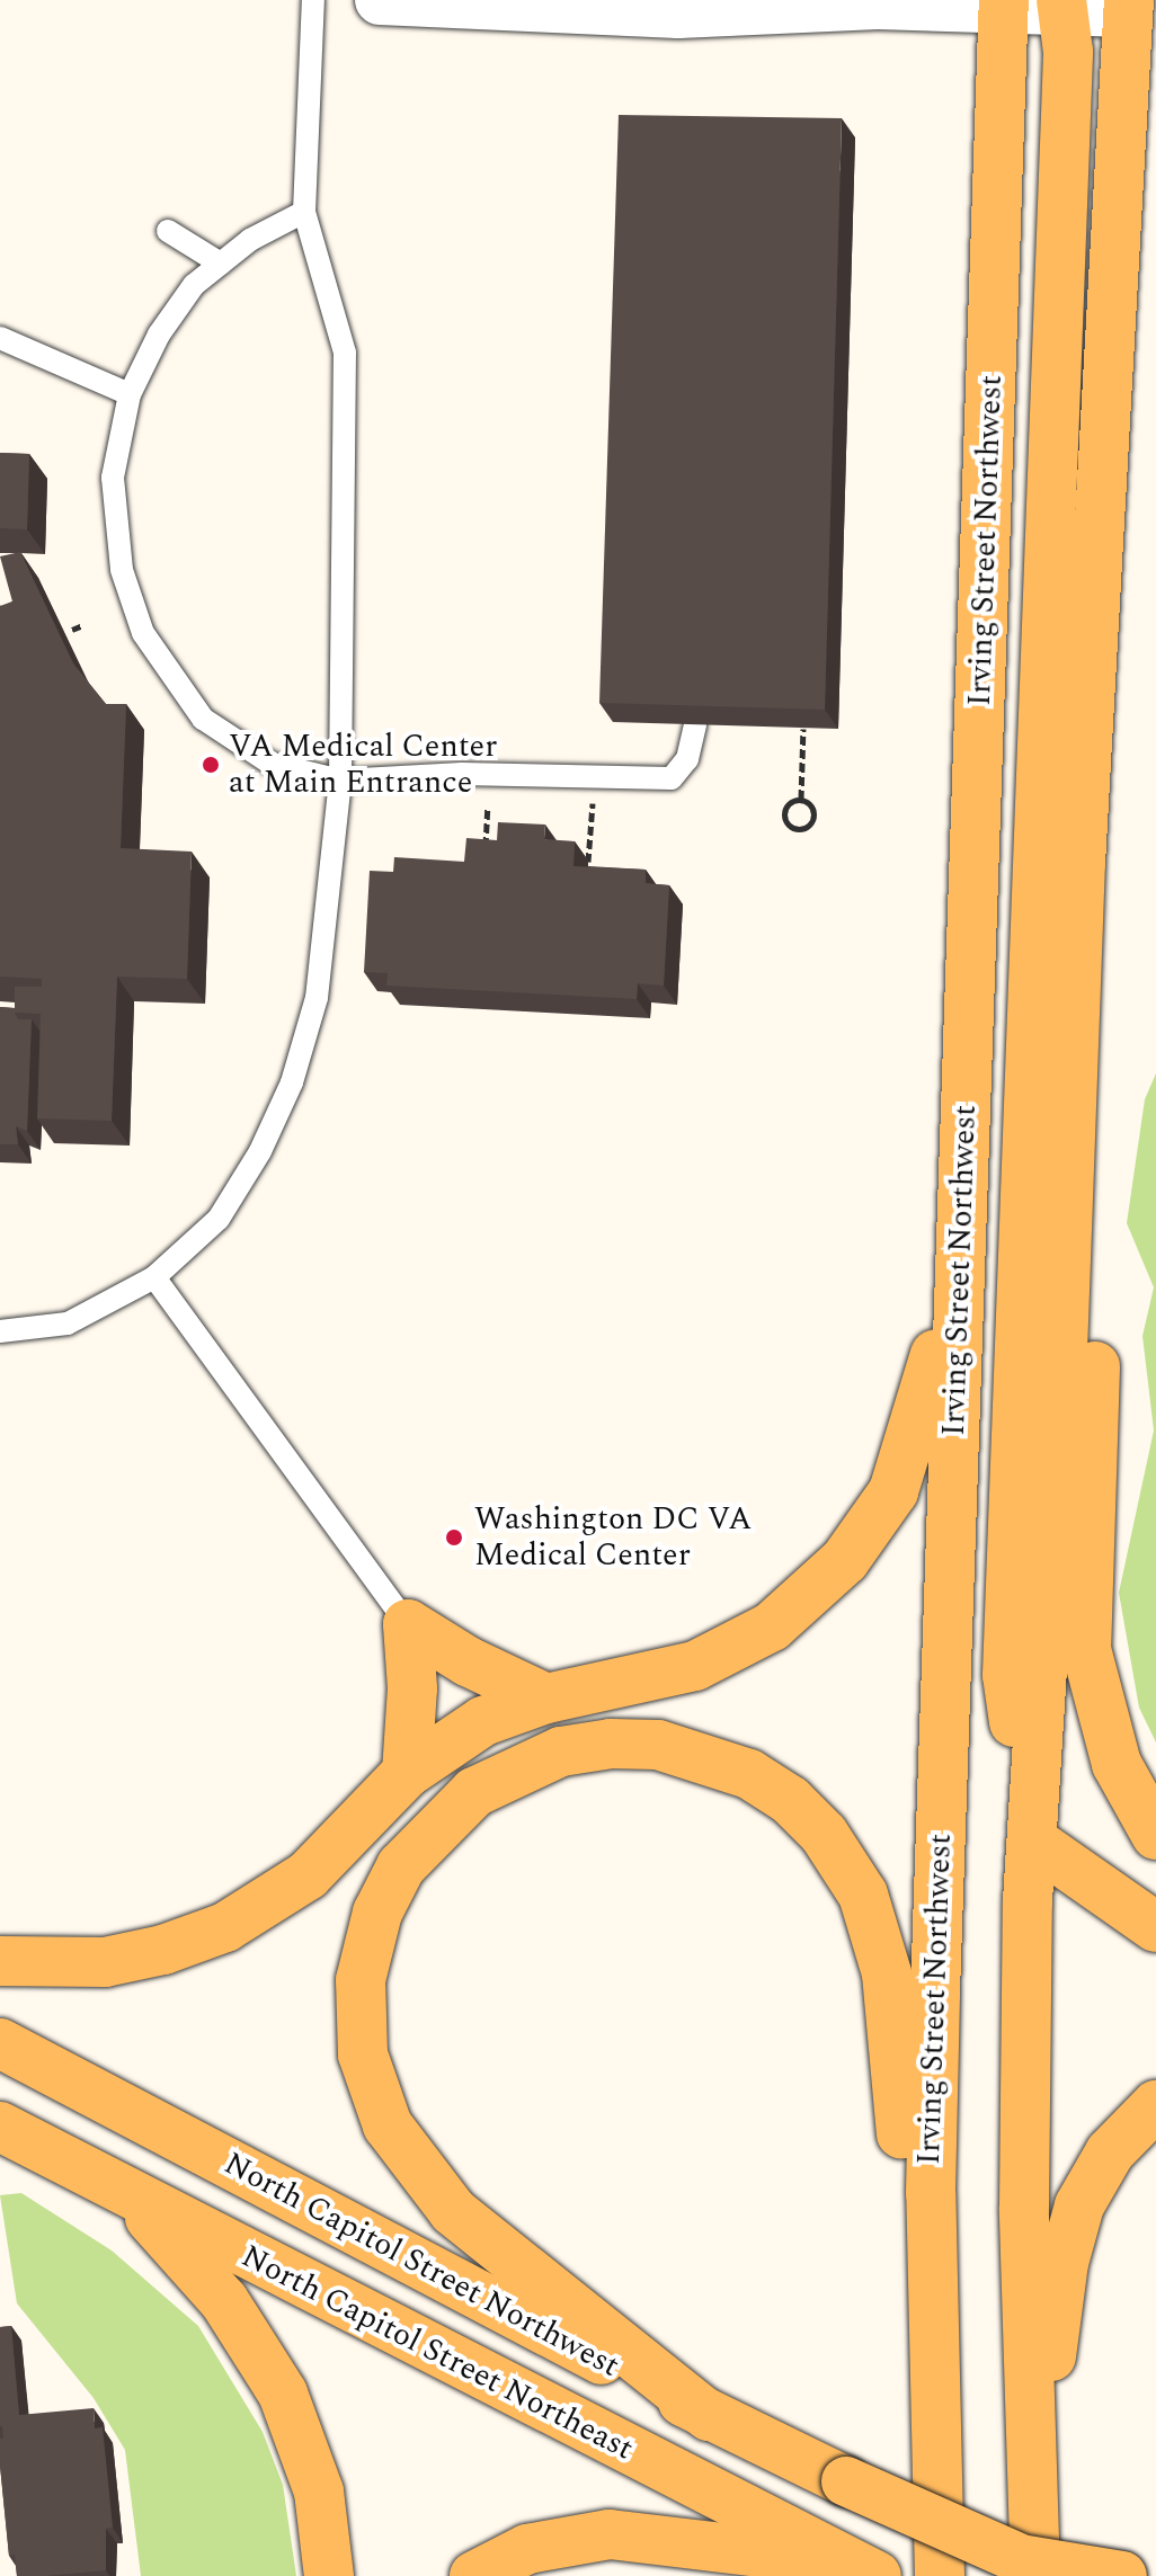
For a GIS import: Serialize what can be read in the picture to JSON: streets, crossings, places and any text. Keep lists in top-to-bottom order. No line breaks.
{"streets":{"main road":["Irving Street Northwest","North Capitol Street Northwest","North Capitol Street Northeast"]},"places":["VA Medical Center at Main Entrance","Washington DC VA Medical Center"]}
